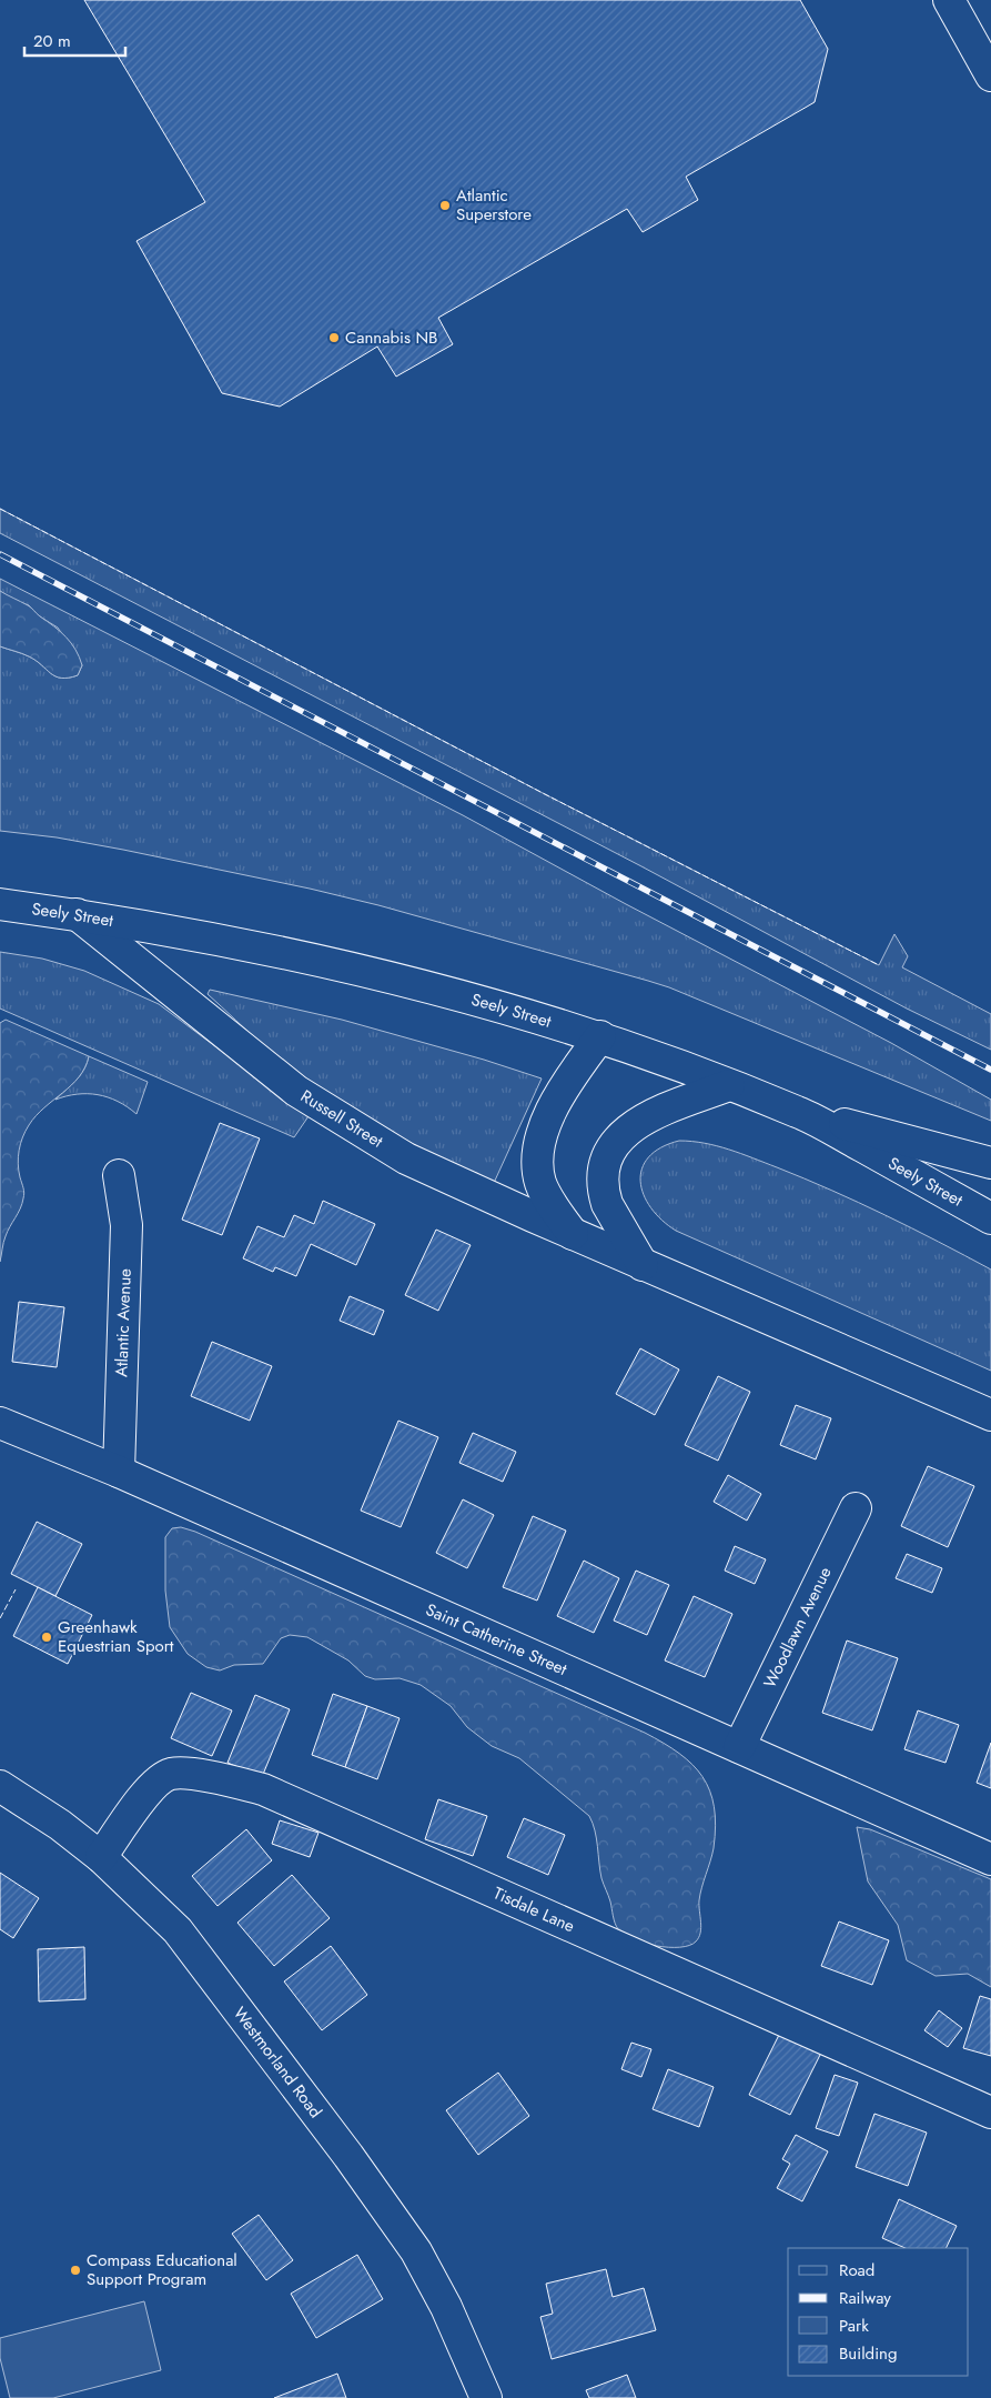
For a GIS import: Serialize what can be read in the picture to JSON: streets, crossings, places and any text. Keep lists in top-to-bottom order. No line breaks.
{"streets":{"street":["Seely Street","Russell Street","Atlantic Avenue","Woodlawn Avenue","Saint Catherine Street","Tisdale Lane","Westmorland Road"]},"crossings":[["Seely Street","Russell Street"],["Atlantic Avenue","Saint Catherine Street"],["Woodlawn Avenue","Saint Catherine Street"],["Tisdale Lane","Westmorland Road"]],"places":["Atlantic Superstore","Cannabis NB","Greenhawk Equestrian Sport","Compass Educational Support Program"],"legend":["Road","Railway","Park","Building"],"scale_bar":"20 m"}
